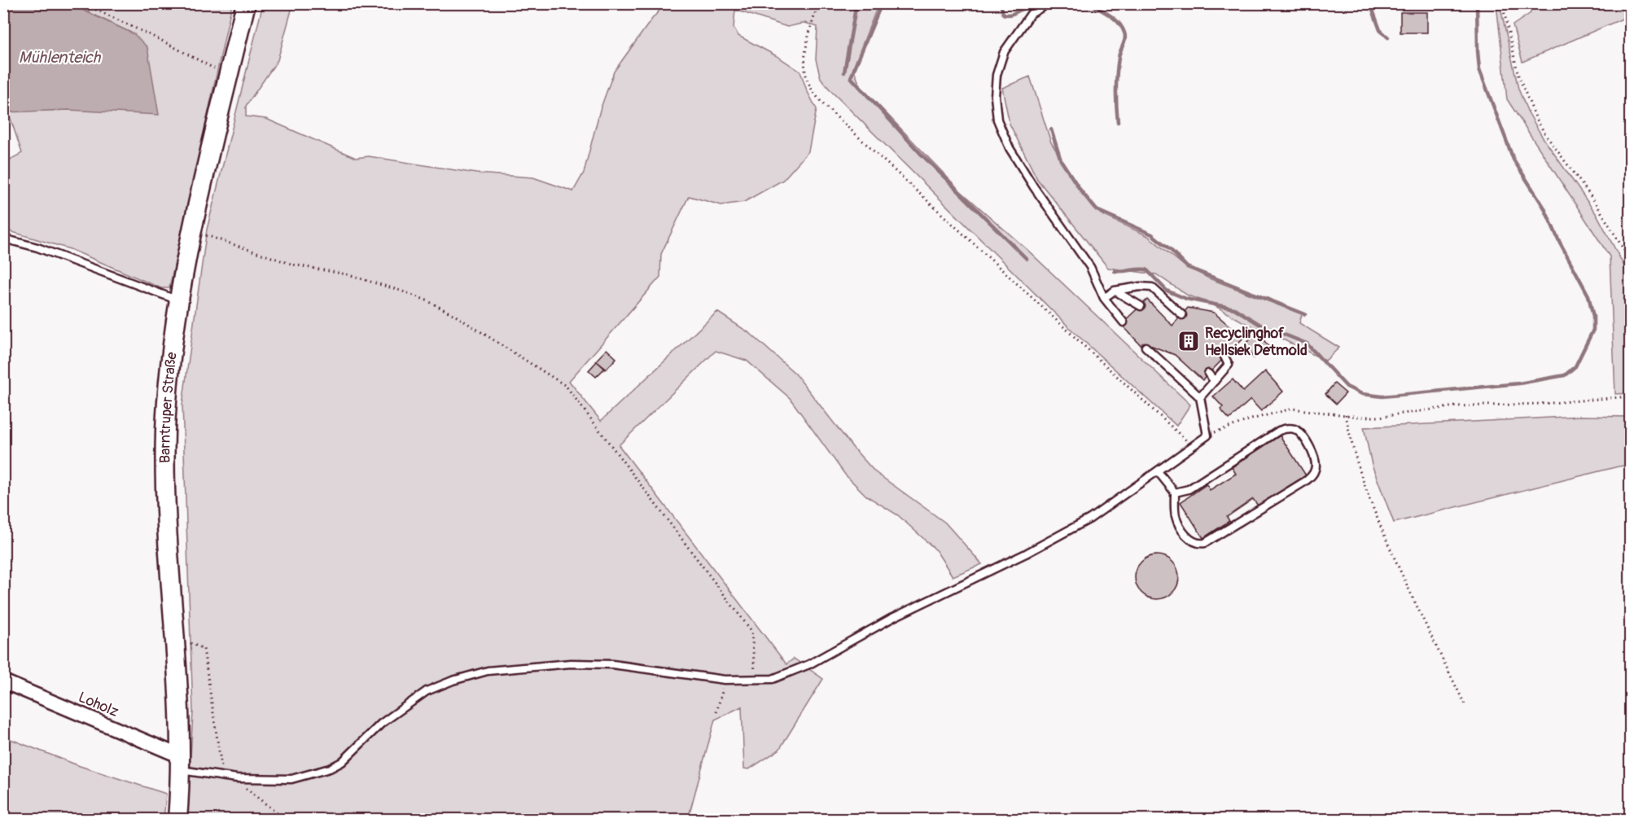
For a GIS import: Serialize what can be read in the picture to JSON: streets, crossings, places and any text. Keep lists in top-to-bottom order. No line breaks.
{"streets":{"main road":["Barntruper Straße"],"street":["Loholz"]},"crossings":[["Barntruper Straße","Loholz"]],"water":["Mühlenteich"],"places":{"building":["Recyclinghof Hellsiek Detmold"]}}
